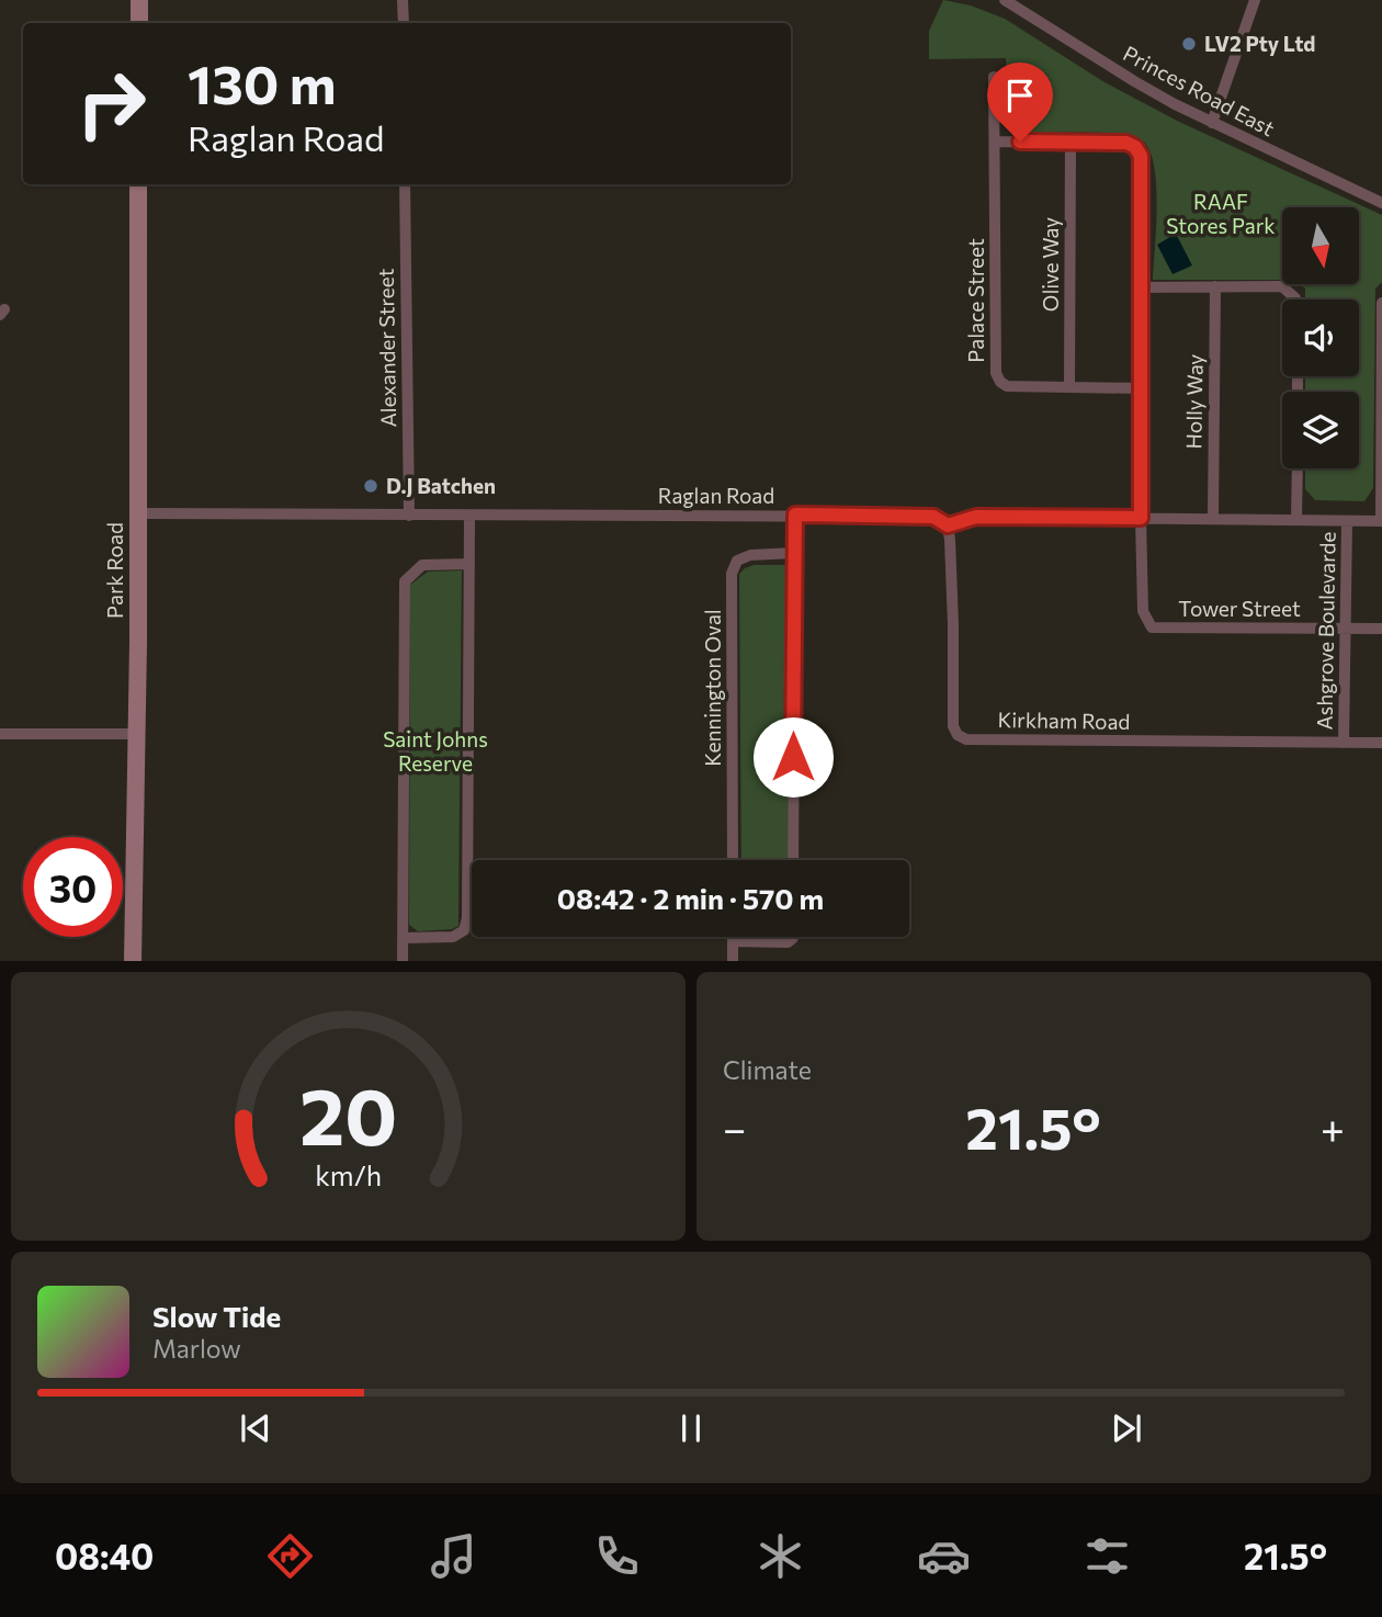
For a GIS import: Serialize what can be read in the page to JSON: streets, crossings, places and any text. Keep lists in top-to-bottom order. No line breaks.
{"streets":{"main road":["Park Road"],"street":["Princes Road East","Olive Way","Palace Street","Alexander Street","Holly Way","Raglan Road","Tower Street","Ashgrove Boulevarde","Kennington Oval","Kirkham Road"]},"crossings":[["Olive Way","Palace Street"],["Alexander Street","Raglan Road"],["Holly Way","Raglan Road"],["Raglan Road","Park Road"],["Raglan Road","Tower Street"],["Raglan Road","Ashgrove Boulevarde"],["Raglan Road","Kirkham Road"],["Tower Street","Ashgrove Boulevarde"],["Ashgrove Boulevarde","Kirkham Road"]],"parks":["RAAF Stores Park","Saint Johns Reserve"],"places":["LV2 Pty Ltd","D.J Batchen"],"north":"bottom","page":{"turn":["130 m","Raglan Road"],"limit":"30","trip":"08:42 · 2 min · 570 m","tile":"Climate","heat":["−","21.5°","+"],"song":["Slow Tide","Marlow"],"tabs":["08:40","21.5°"],"gauge":["20","km/h"]}}
